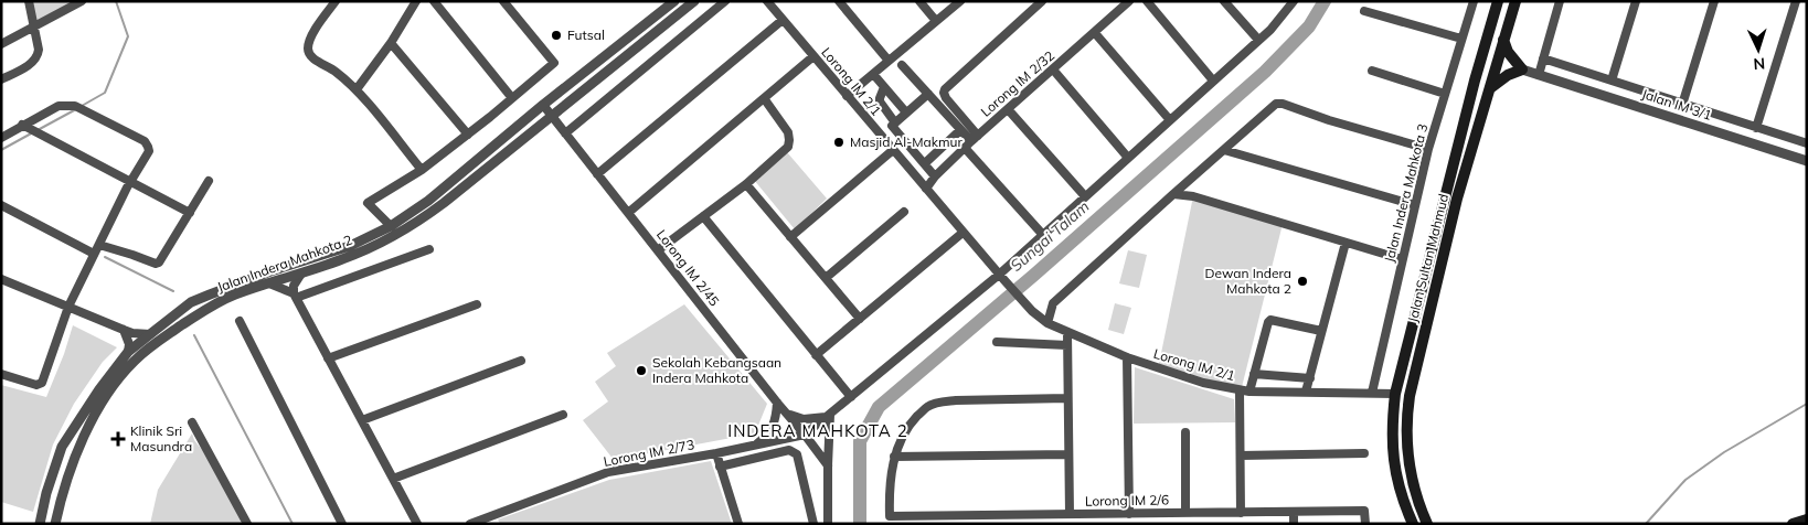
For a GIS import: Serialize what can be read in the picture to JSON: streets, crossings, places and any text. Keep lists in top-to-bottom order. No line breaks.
{"streets":{"main road":["Jalan Sultan Mahmud"],"street":["Lorong IM 2/1","Lorong IM 2/32","Jalan IM 3/1","Jalan Indera Mahkota 3","Jalan Indera Mahkota 2","Lorong IM 2/45","Lorong IM 2/73","Lorong IM 2/6"]},"crossings":[["Lorong IM 2/1","Lorong IM 2/32"],["Lorong IM 2/1","Jalan Indera Mahkota 3"],["Lorong IM 2/1","Jalan Sultan Mahmud"],["Jalan Indera Mahkota 2","Lorong IM 2/45"],["Lorong IM 2/45","Lorong IM 2/73"]],"districts":["INDERA MAHKOTA 2"],"water":["Sungai Talam"],"places":{"other":["Futsal","Masjid Al-Makmur","Dewan Indera Mahkota 2","Sekolah Kebangsaan Indera Mahkota"],"health":["Klinik Sri Masundra"]},"north":"bottom"}
